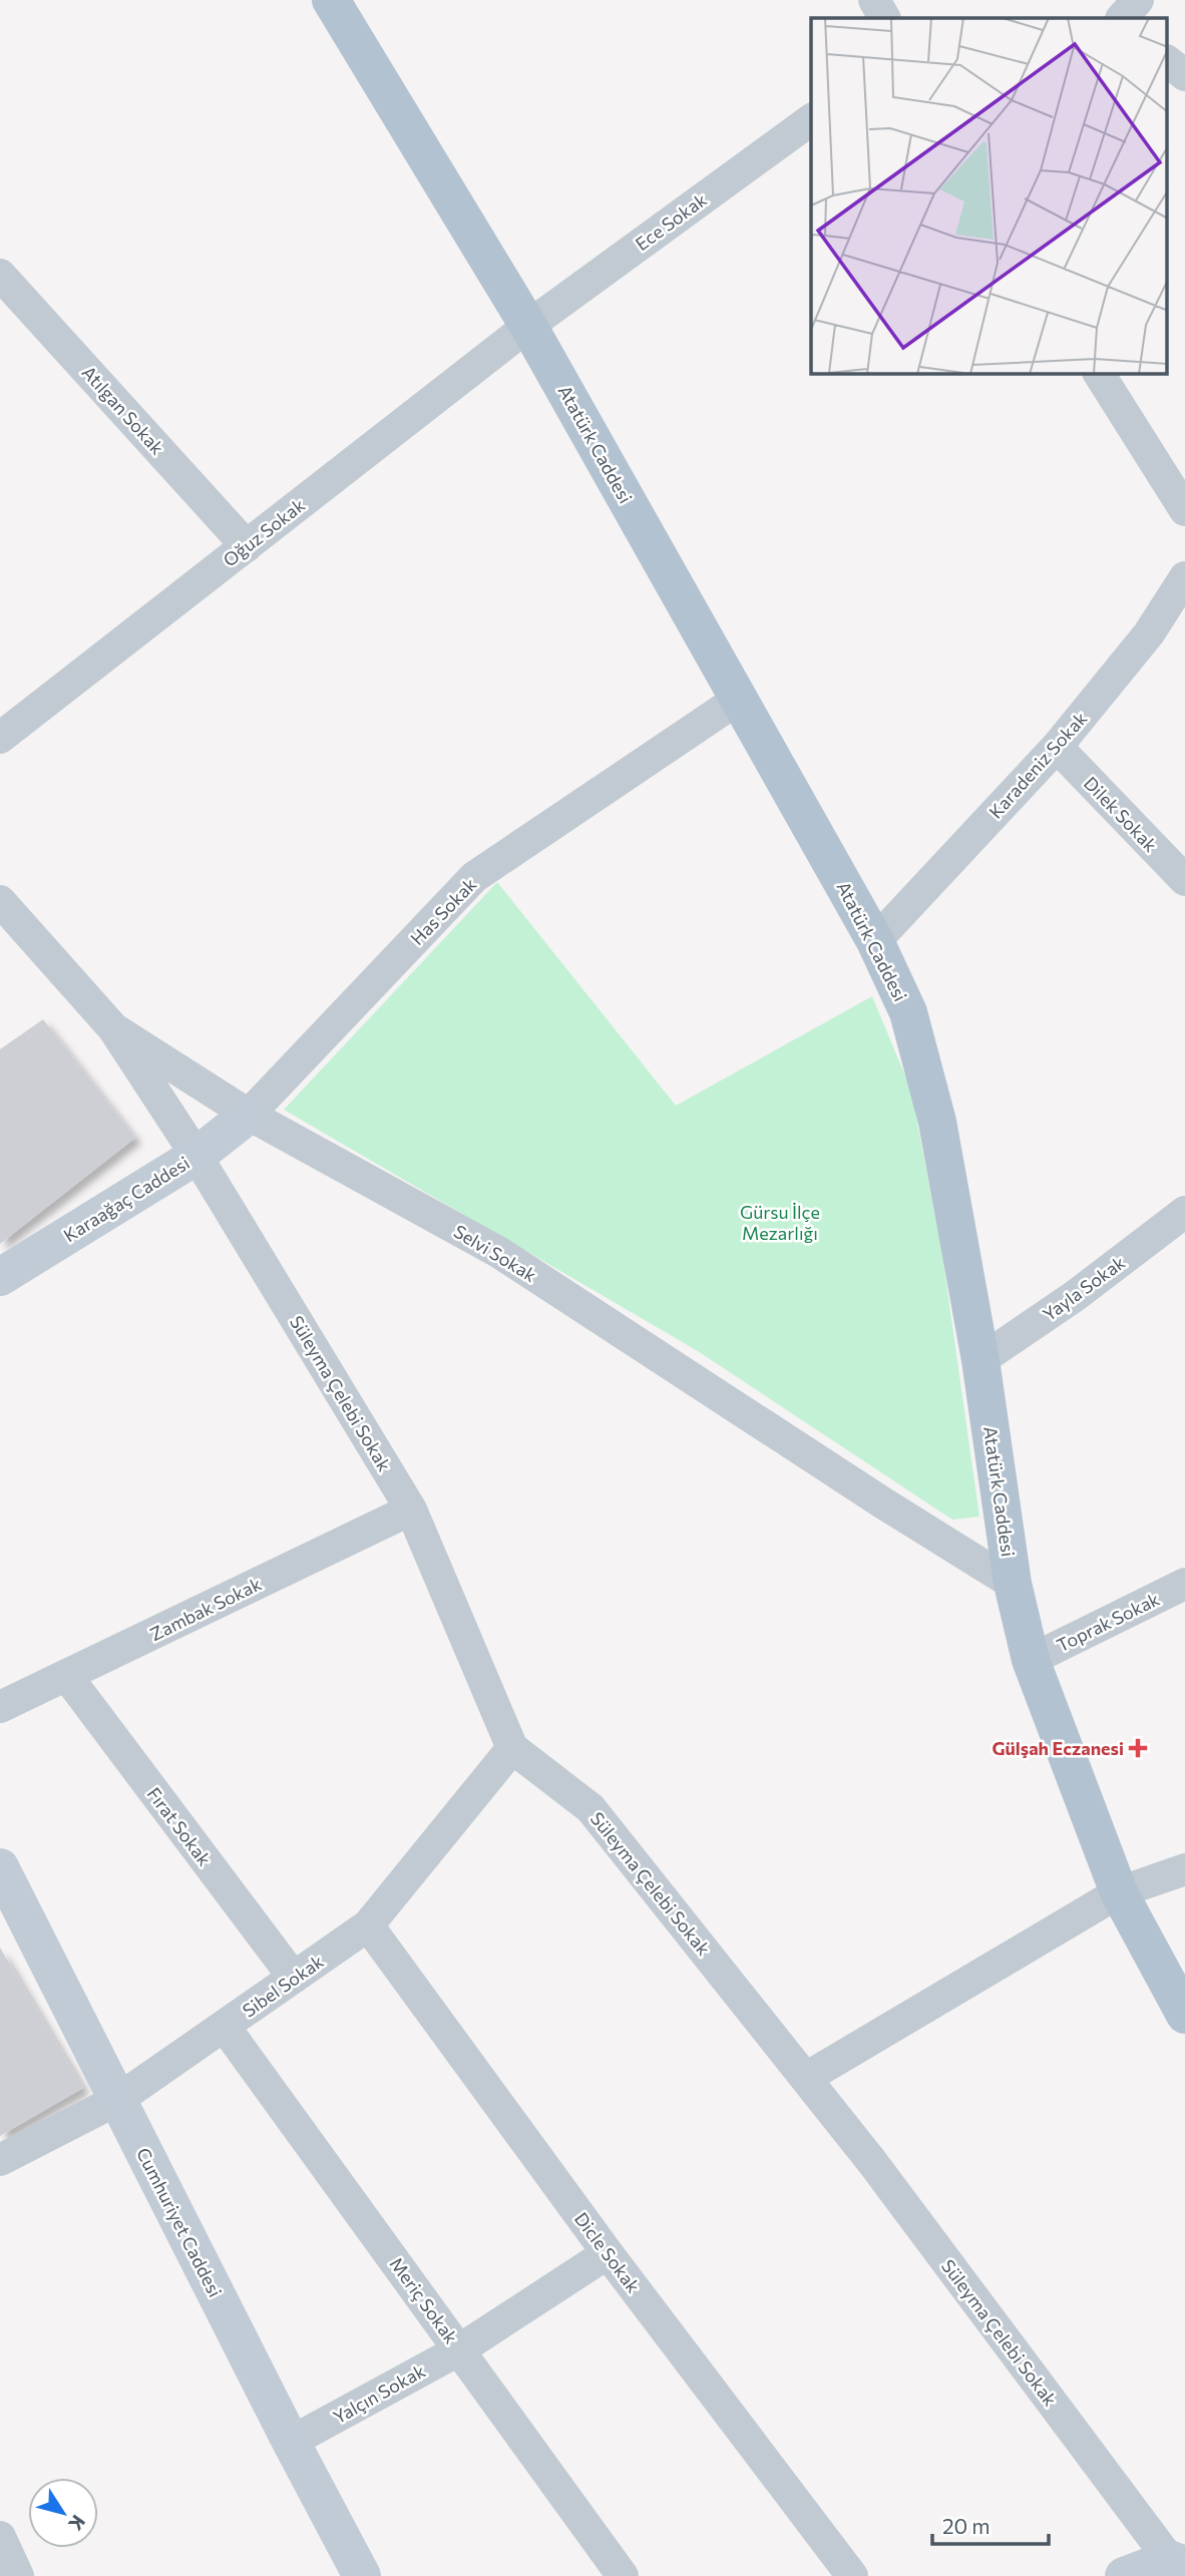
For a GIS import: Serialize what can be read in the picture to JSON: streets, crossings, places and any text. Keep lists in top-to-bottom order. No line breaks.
{"streets":{"main road":["Atatürk Caddesi"],"street":["Ece Sokak","Atılgan Sokak","Oğuz Sokak","Karadeniz Sokak","Dilek Sokak","Has Sokak","Karaağaç Caddesi","Selvi Sokak","Yayla Sokak","Süleyma Çelebi Sokak","Zambak Sokak","Toprak Sokak","Fırat Sokak","Sibel Sokak","Cumhuriyet Caddesi","Dicle Sokak","Meriç Sokak","Yalçın Sokak"]},"crossings":[["Ece Sokak","Atatürk Caddesi"],["Ece Sokak","Oğuz Sokak"],["Atılgan Sokak","Oğuz Sokak"],["Atatürk Caddesi","Oğuz Sokak"],["Atatürk Caddesi","Karadeniz Sokak"],["Atatürk Caddesi","Has Sokak"],["Atatürk Caddesi","Selvi Sokak"],["Atatürk Caddesi","Yayla Sokak"],["Atatürk Caddesi","Toprak Sokak"],["Karadeniz Sokak","Dilek Sokak"],["Has Sokak","Karaağaç Caddesi"],["Has Sokak","Selvi Sokak"],["Karaağaç Caddesi","Selvi Sokak"],["Karaağaç Caddesi","Süleyma Çelebi Sokak"],["Selvi Sokak","Süleyma Çelebi Sokak"],["Süleyma Çelebi Sokak","Zambak Sokak"],["Süleyma Çelebi Sokak","Sibel Sokak"],["Zambak Sokak","Fırat Sokak"],["Fırat Sokak","Sibel Sokak"],["Sibel Sokak","Cumhuriyet Caddesi"],["Sibel Sokak","Dicle Sokak"],["Sibel Sokak","Meriç Sokak"],["Cumhuriyet Caddesi","Yalçın Sokak"],["Dicle Sokak","Yalçın Sokak"],["Meriç Sokak","Yalçın Sokak"]],"parks":["Gürsu İlçe Mezarlığı"],"places":{"health":["Gülşah Eczanesi"]},"scale_bar":"20 m","north":"bottom right"}
